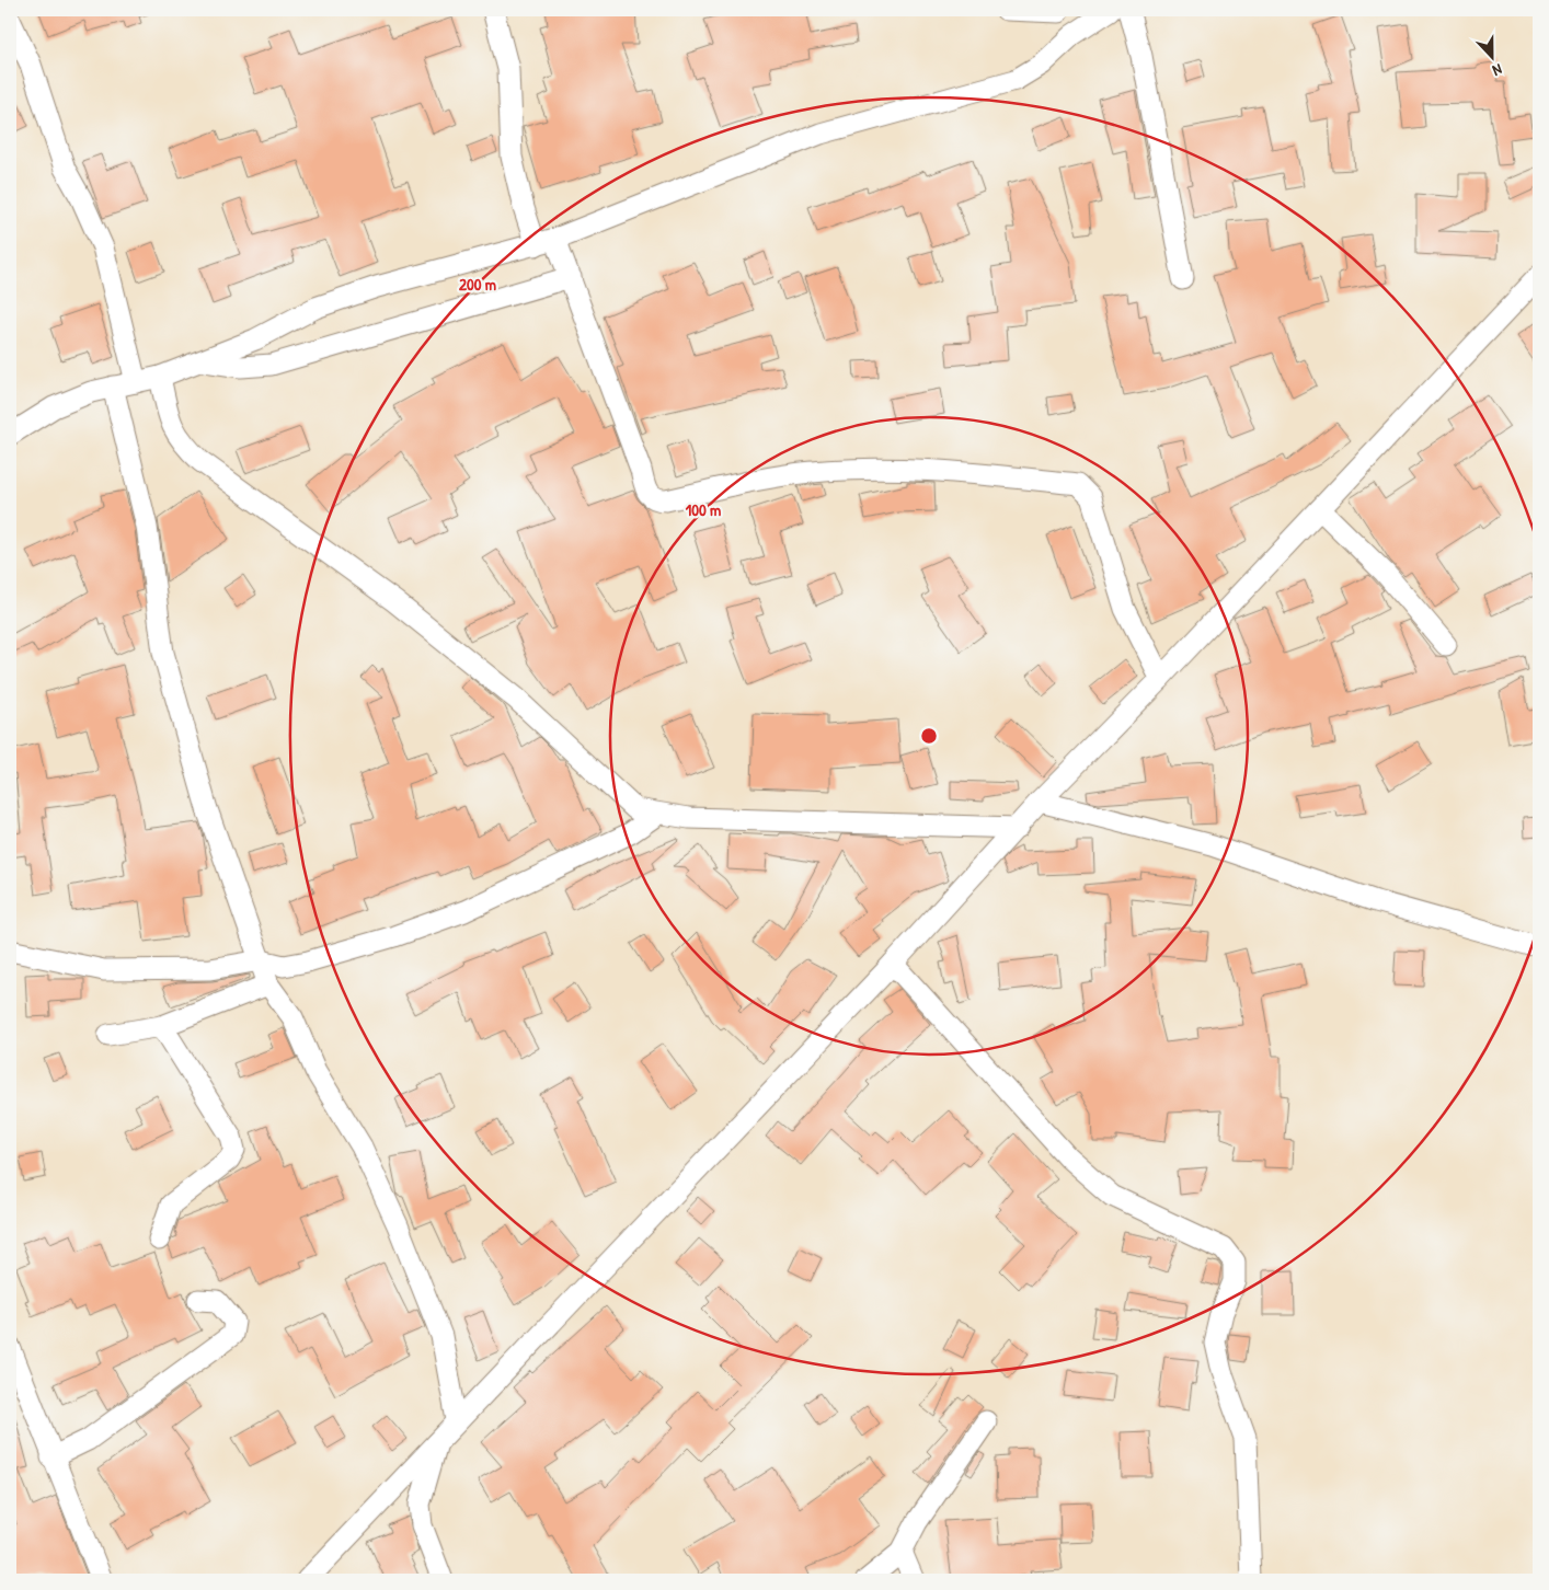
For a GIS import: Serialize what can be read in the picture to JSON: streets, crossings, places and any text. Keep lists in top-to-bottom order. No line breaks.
{"north":"bottom","rings":["200 m","100 m"]}
